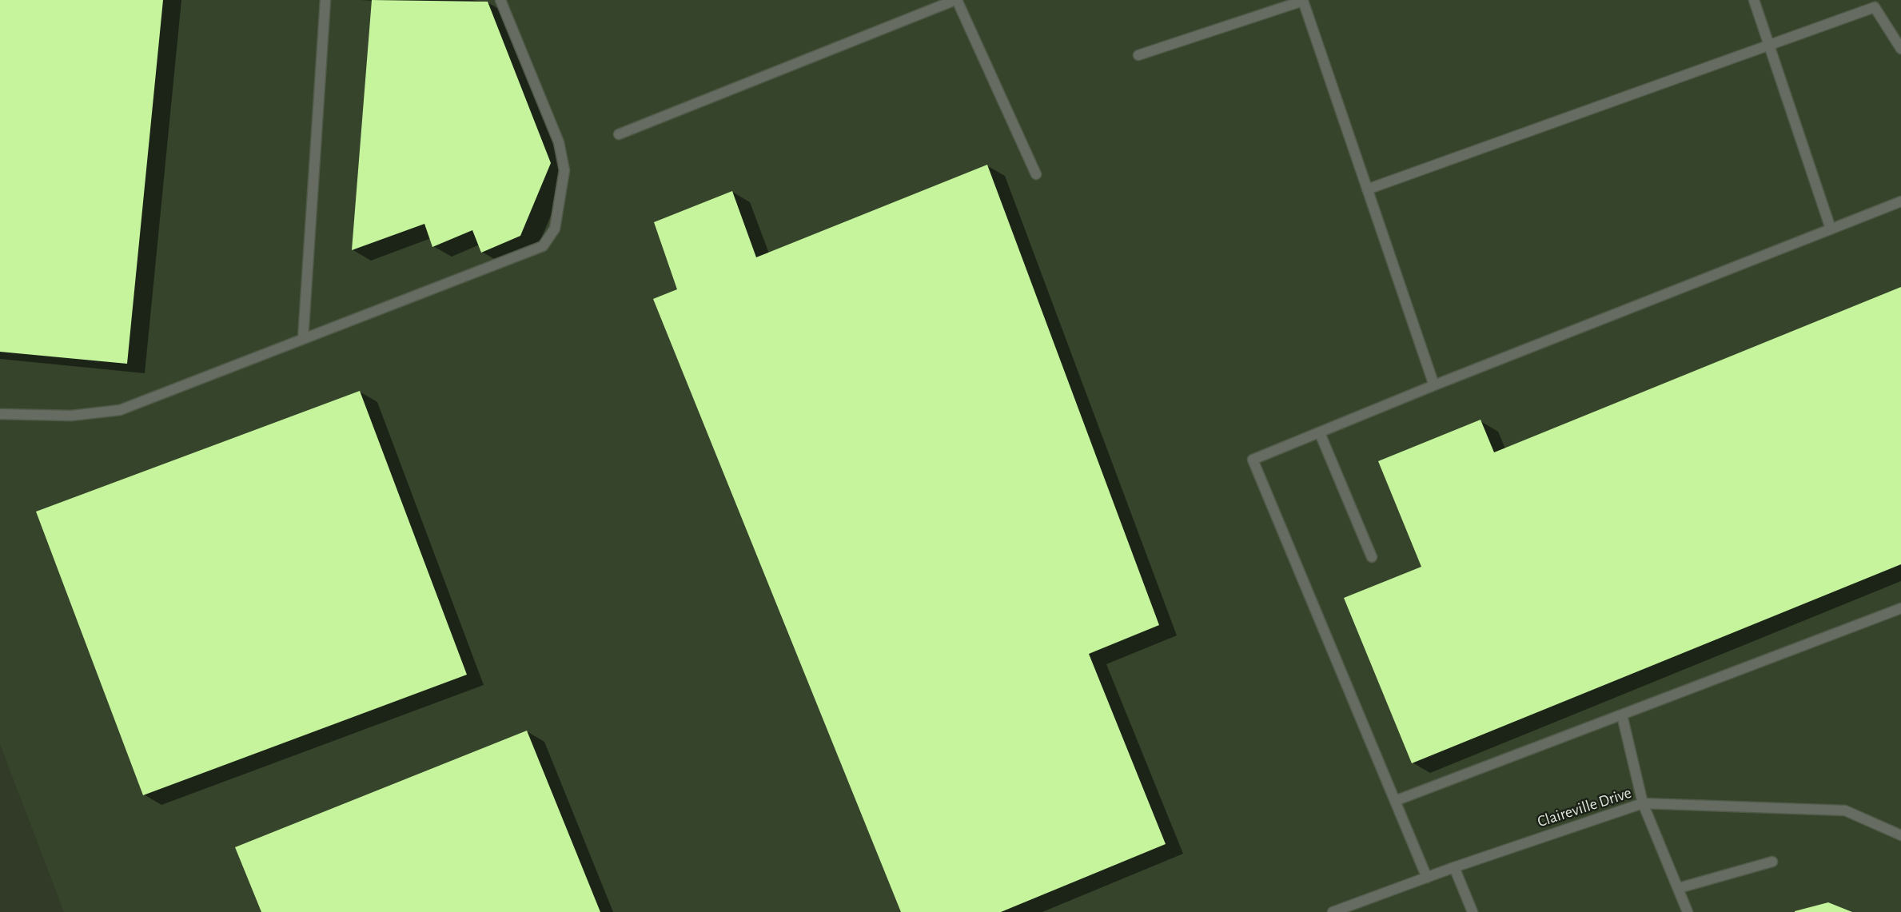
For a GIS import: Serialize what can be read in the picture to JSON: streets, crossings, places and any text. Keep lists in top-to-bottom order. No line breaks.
{"streets":{"street":["Claireville Drive"]}}
